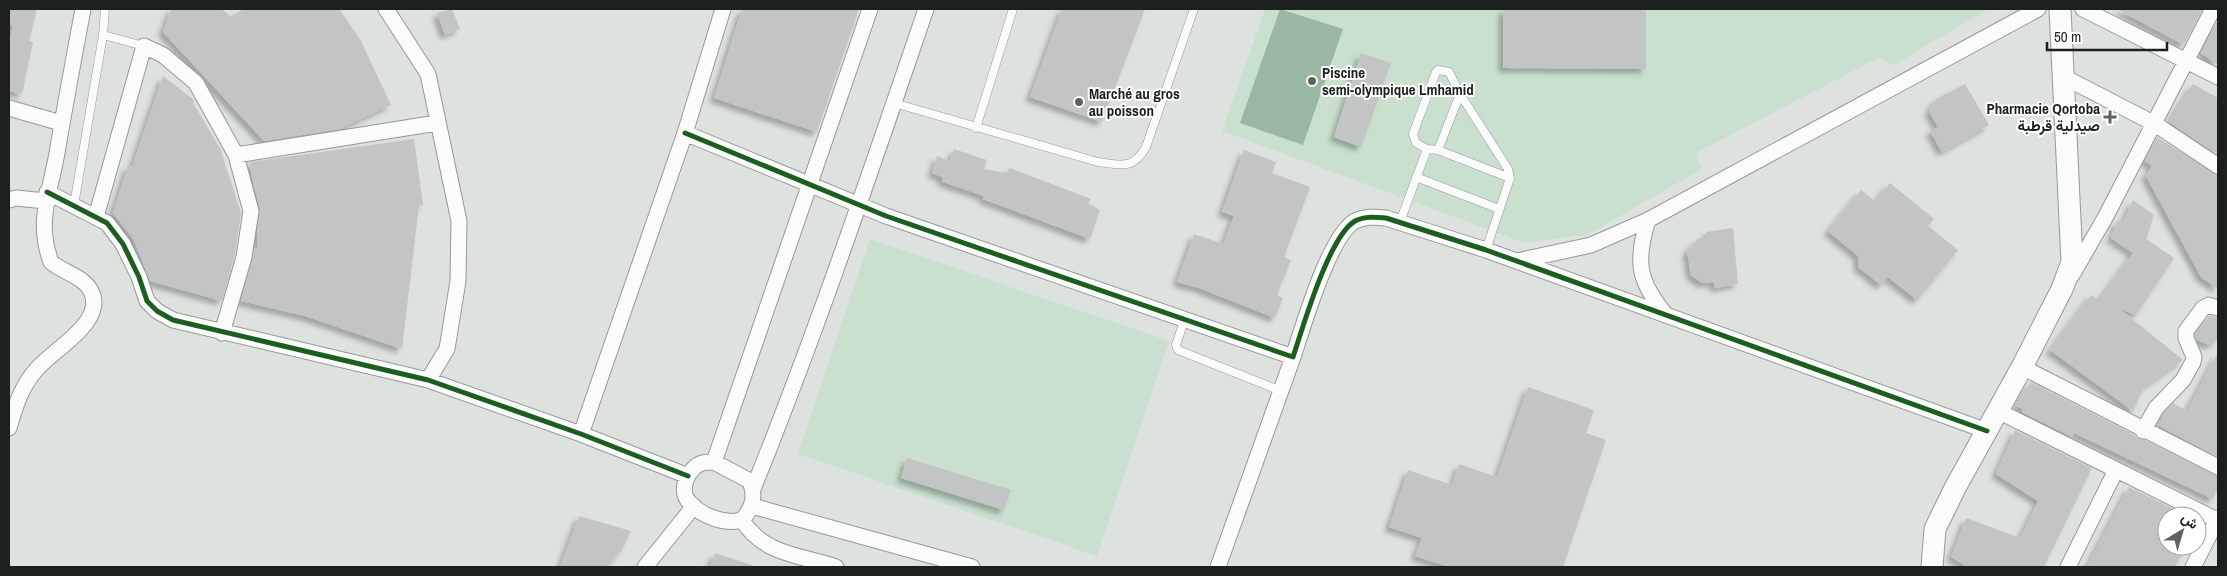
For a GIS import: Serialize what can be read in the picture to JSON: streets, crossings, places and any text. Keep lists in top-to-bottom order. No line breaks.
{"places":{"other":["Piscine semi-olympique Lmhamid","Marché au gros au poisson"],"health":["Pharmacie Qortoba صيدلية قرطبة"]},"scale_bar":"50 m","north":"top right"}
